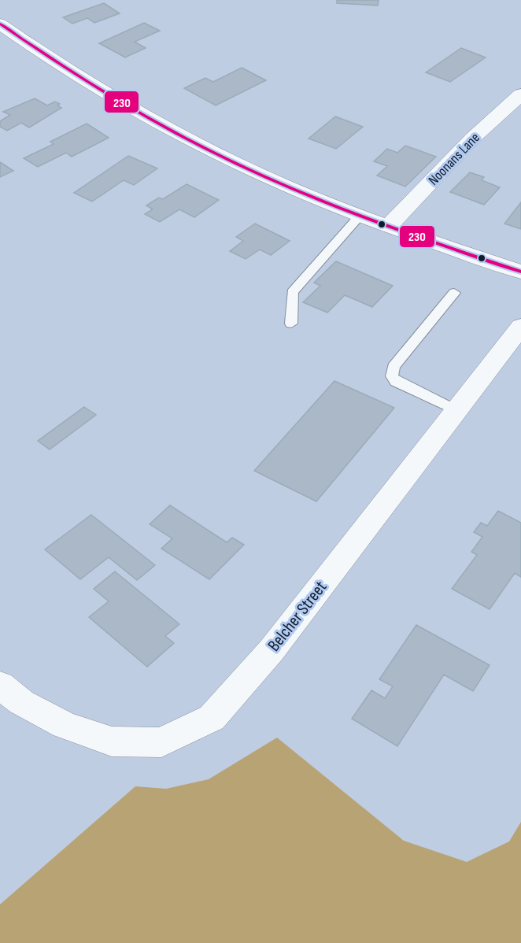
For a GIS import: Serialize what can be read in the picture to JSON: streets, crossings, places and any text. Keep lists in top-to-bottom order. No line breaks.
{"streets":{"street":["Noonans Lane","Belcher Street"]},"lines":["transit line 230"]}
